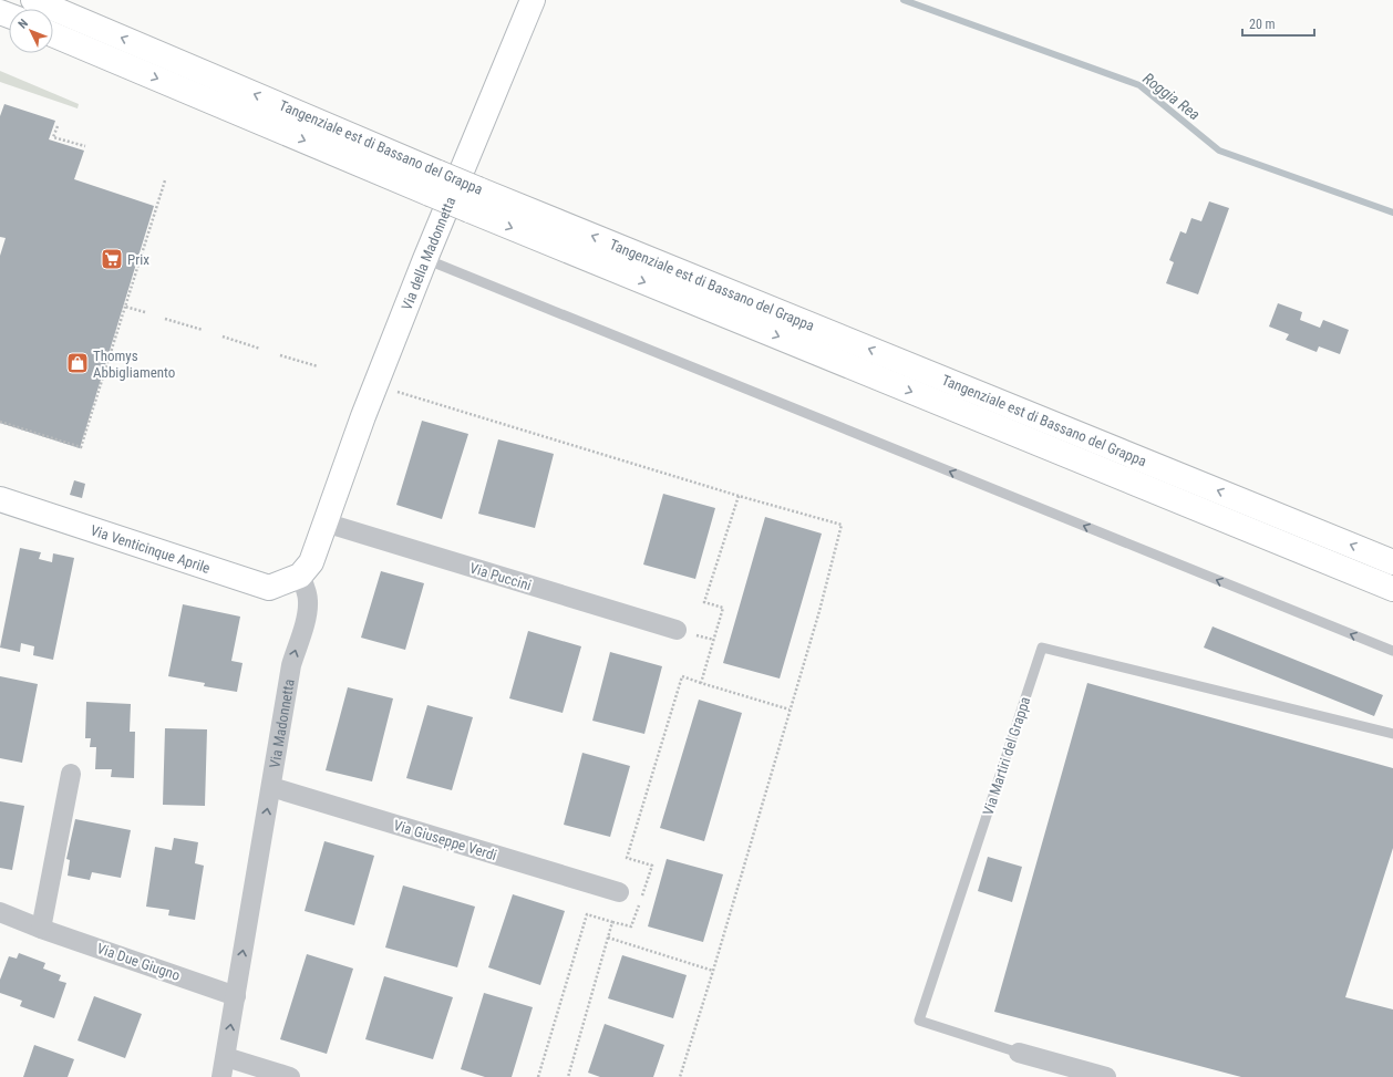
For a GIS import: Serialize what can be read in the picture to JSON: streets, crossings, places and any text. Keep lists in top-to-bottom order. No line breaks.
{"streets":{"main road":["Tangenziale est di Bassano del Grappa","Via della Madonnetta","Via Venticinque Aprile"],"street":["Via Puccini","Via Madonnetta","Via Martiri del Grappa","Via Giuseppe Verdi","Via Due Giugno"]},"crossings":[["Via della Madonnetta","Via Puccini"],["Via Venticinque Aprile","Via Madonnetta"],["Via Madonnetta","Via Giuseppe Verdi"],["Via Madonnetta","Via Due Giugno"]],"one_way":["Via Madonnetta"],"water":["Roggia Rea"],"places":{"supermarket":["Prix"],"shop":["Thomys Abbigliamento"]},"scale_bar":"20 m","north":"top left"}
